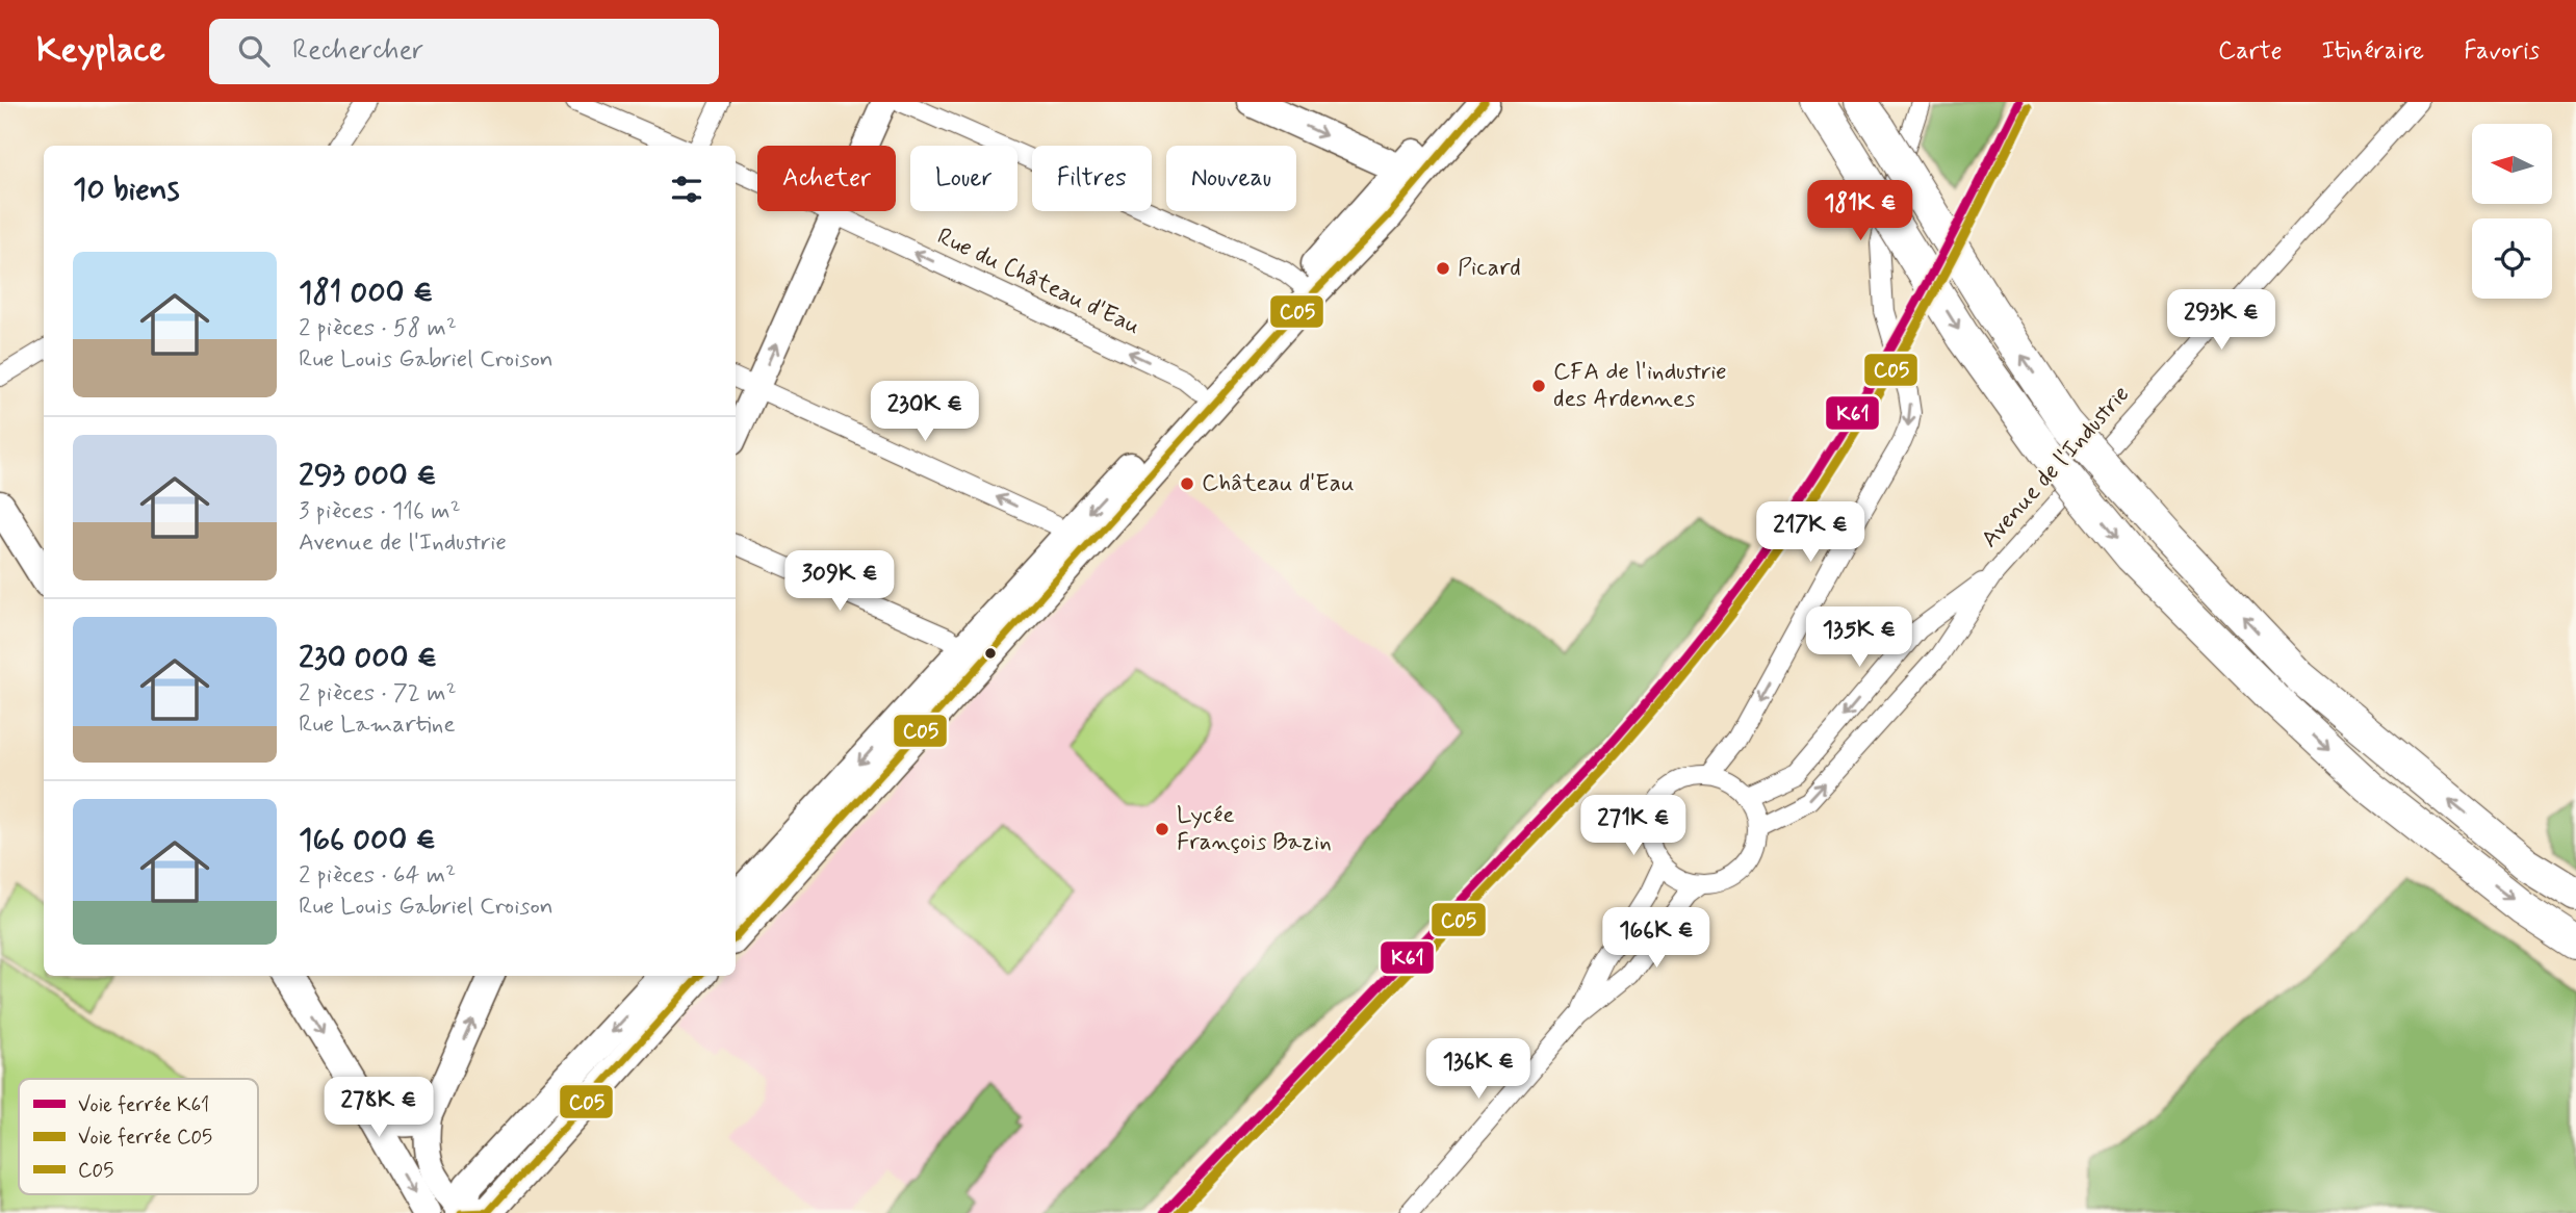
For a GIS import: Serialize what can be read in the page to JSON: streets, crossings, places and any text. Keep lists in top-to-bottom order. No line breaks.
{"streets":{"street":["Rue du Château d'Eau","Avenue de l'Industrie"]},"places":["Picard","CFA de l'industrie des Ardennes","Château d'Eau","Lycée François Bazin"],"lines":["rail line K61","transit line C05","rail line C05"],"legend":["Voie ferrée K61","Voie ferrée C05","C05"],"north":"left","page":{"header":"Keyplace","search":"Rechercher","nav":["Carte","Itinéraire","Favoris"],"chip":["Acheter","Louer","Filtres","Nouveau"],"heading":"10 biens","price":["181K €","293K €","230K €","217K €","309K €","135K €","271K €","166K €","136K €","278K €"],"list":[{"name":"181 000 €","note":"2 pièces · 58 m² · Rue Louis Gabriel Croison"},{"name":"293 000 €","note":"3 pièces · 116 m² · Avenue de l'Industrie"},{"name":"230 000 €","note":"2 pièces · 72 m² · Rue Lamartine"},{"name":"166 000 €","note":"2 pièces · 64 m² · Rue Louis Gabriel Croison"}]}}
